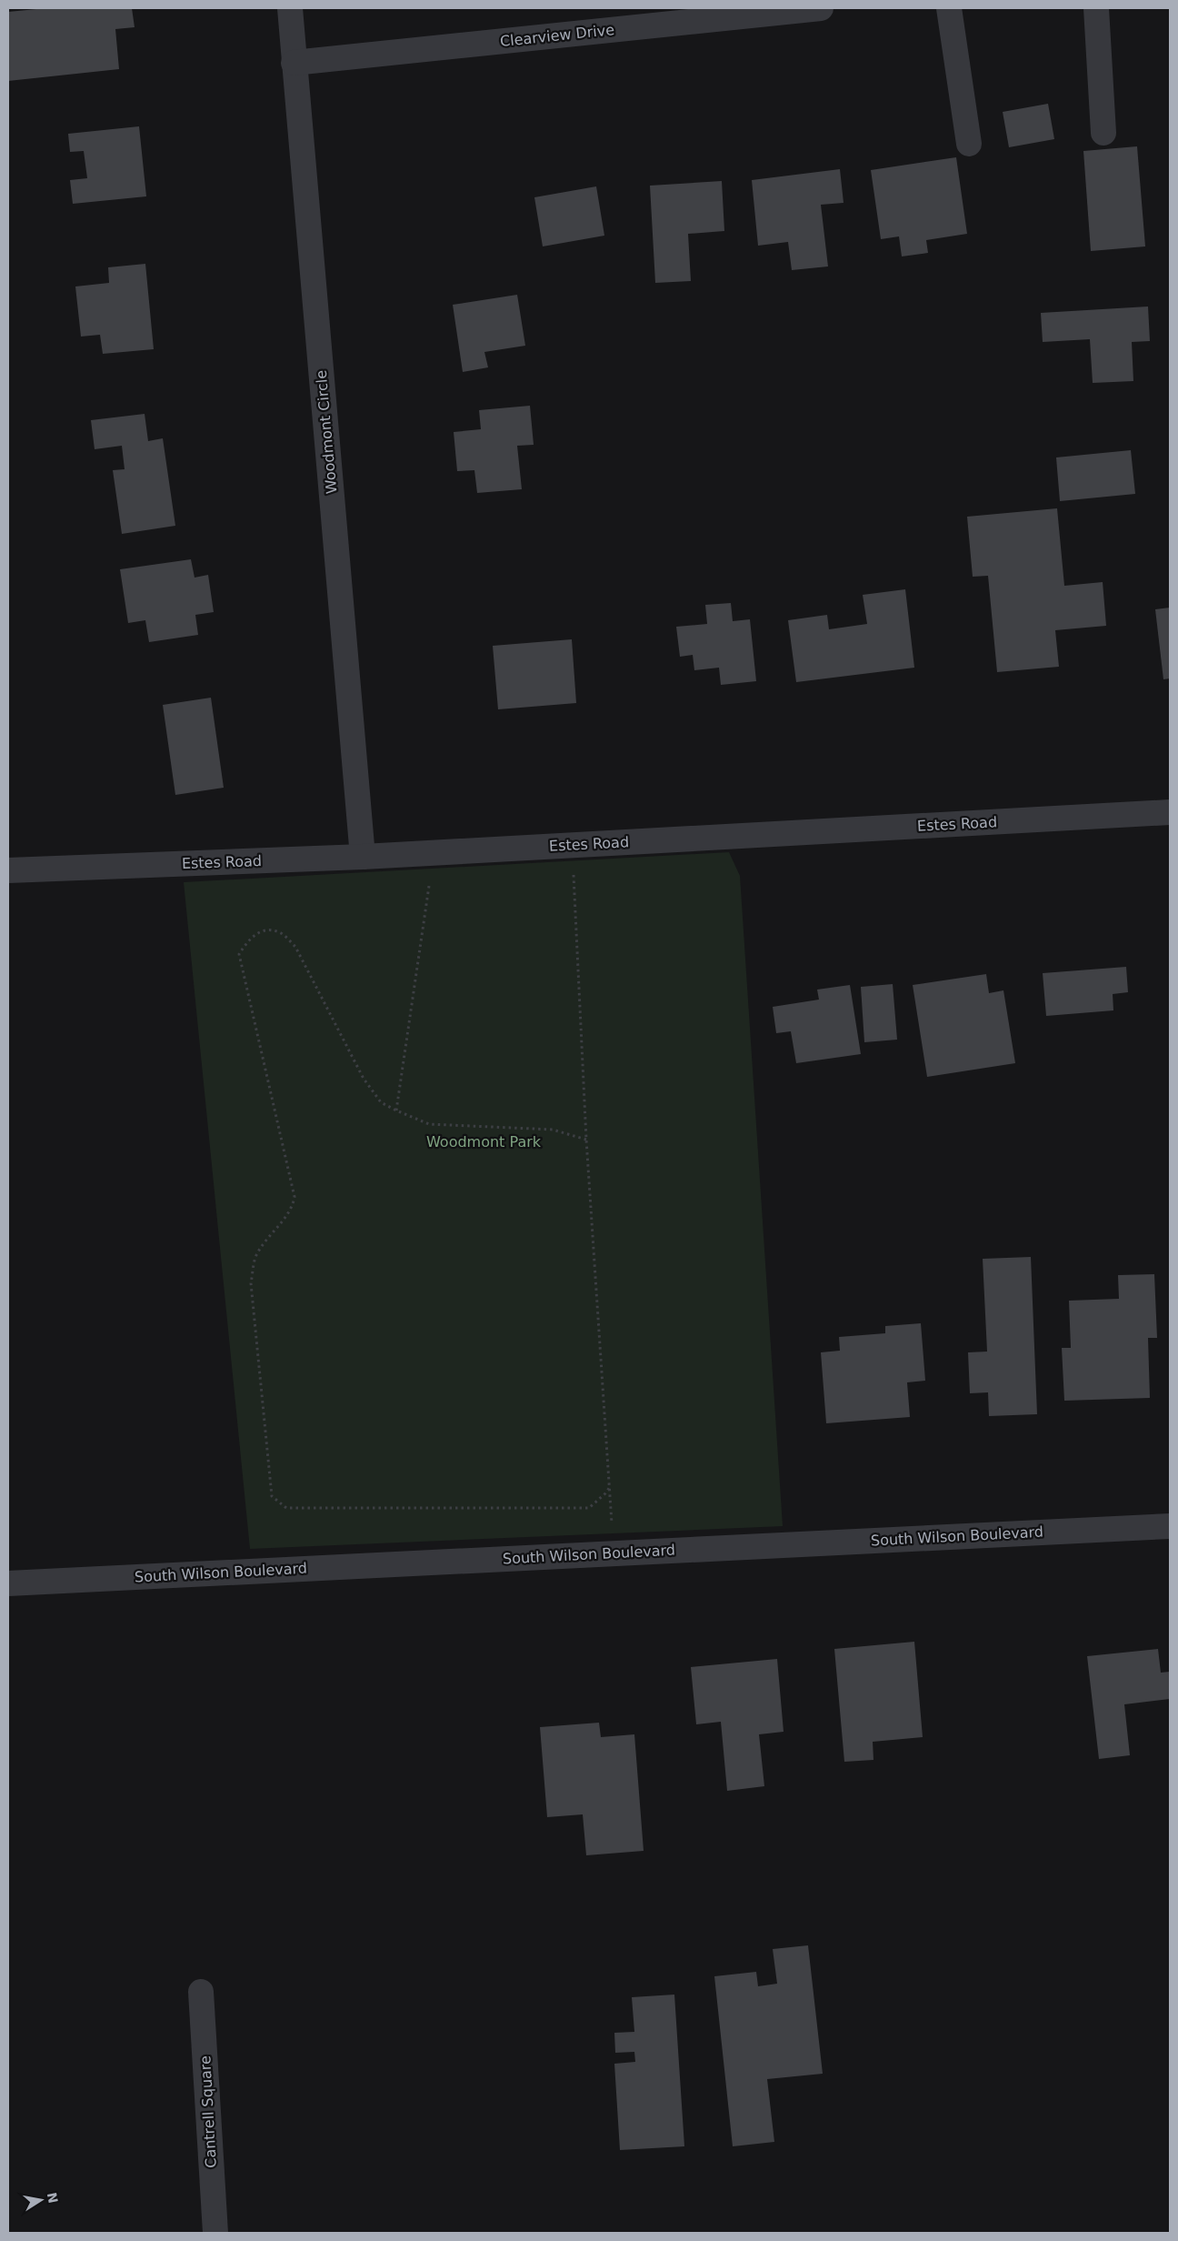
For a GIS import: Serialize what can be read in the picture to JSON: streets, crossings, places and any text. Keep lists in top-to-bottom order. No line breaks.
{"streets":{"street":["Clearview Drive","Woodmont Circle","Estes Road","South Wilson Boulevard","Cantrell Square"]},"crossings":[["Clearview Drive","Woodmont Circle"],["Woodmont Circle","Estes Road"]],"parks":["Woodmont Park"],"north":"right"}
